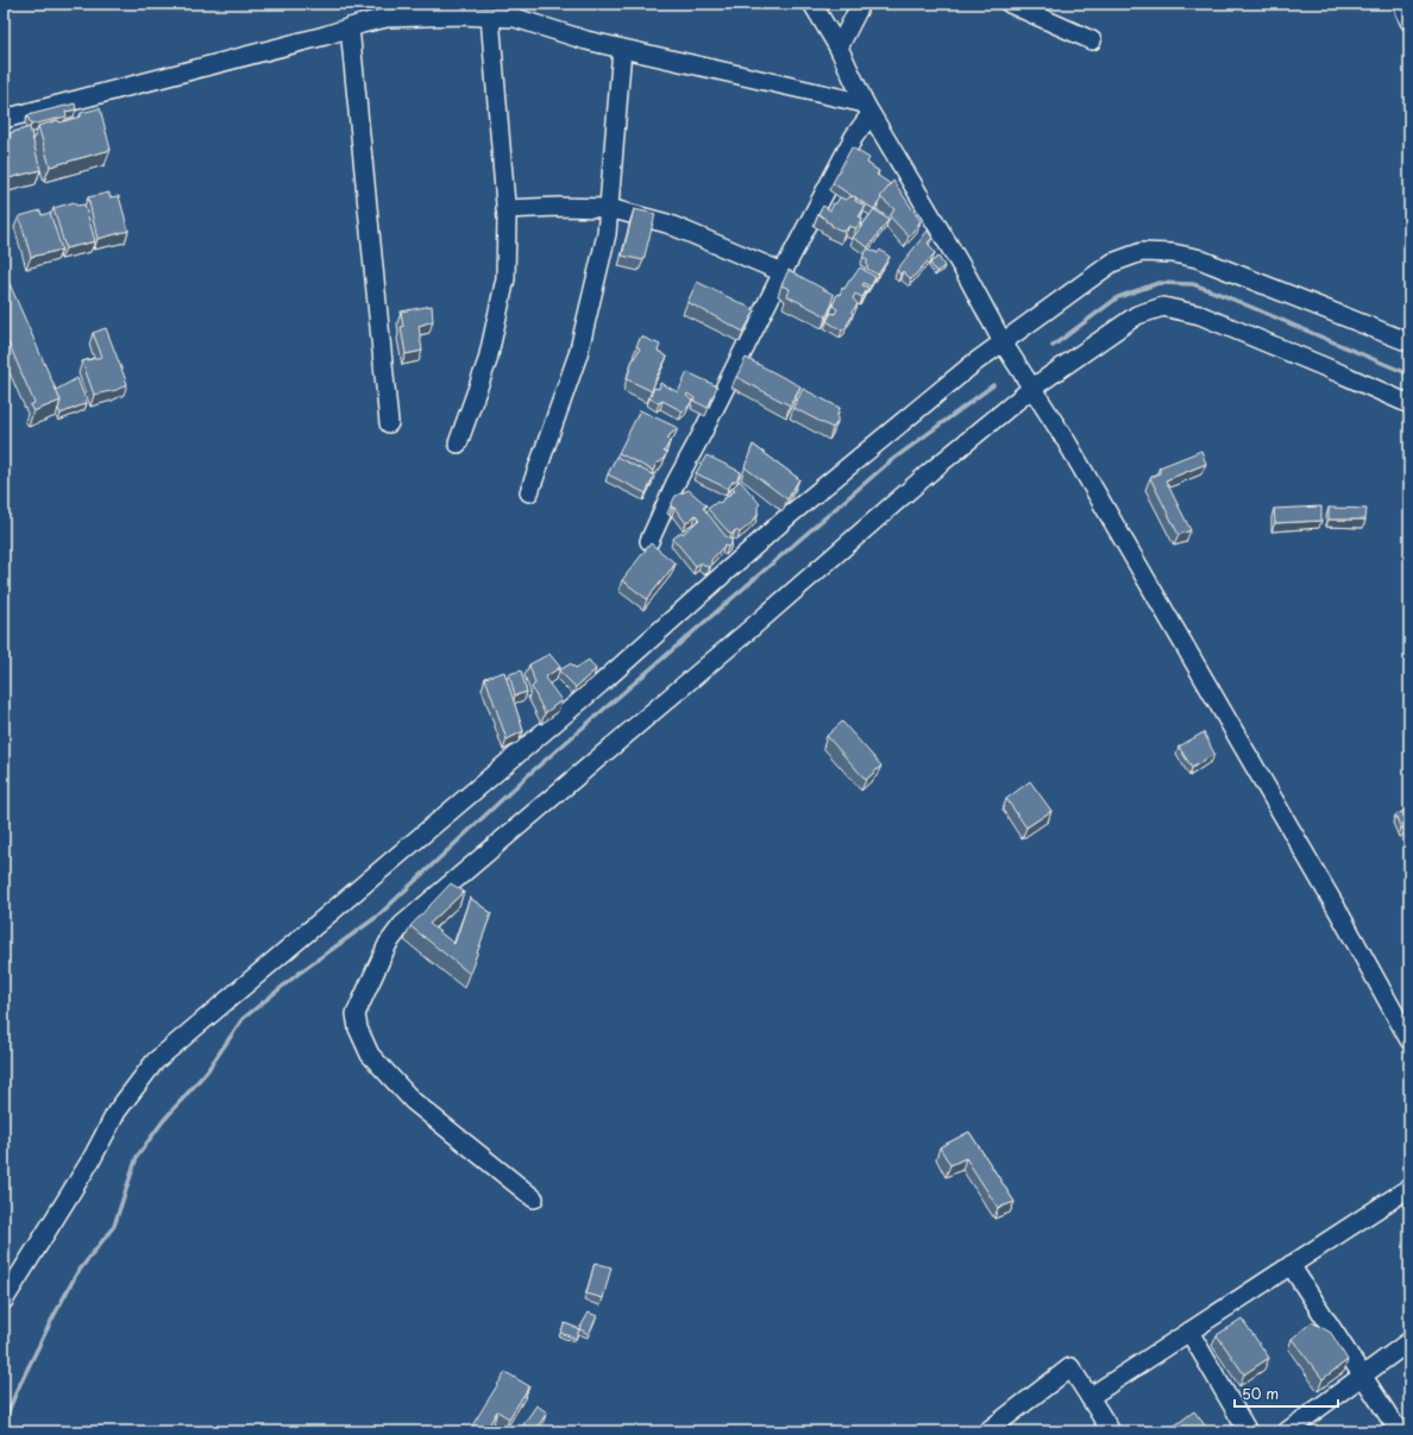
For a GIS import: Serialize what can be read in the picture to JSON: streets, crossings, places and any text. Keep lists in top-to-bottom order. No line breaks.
{"scale_bar":"50 m"}
